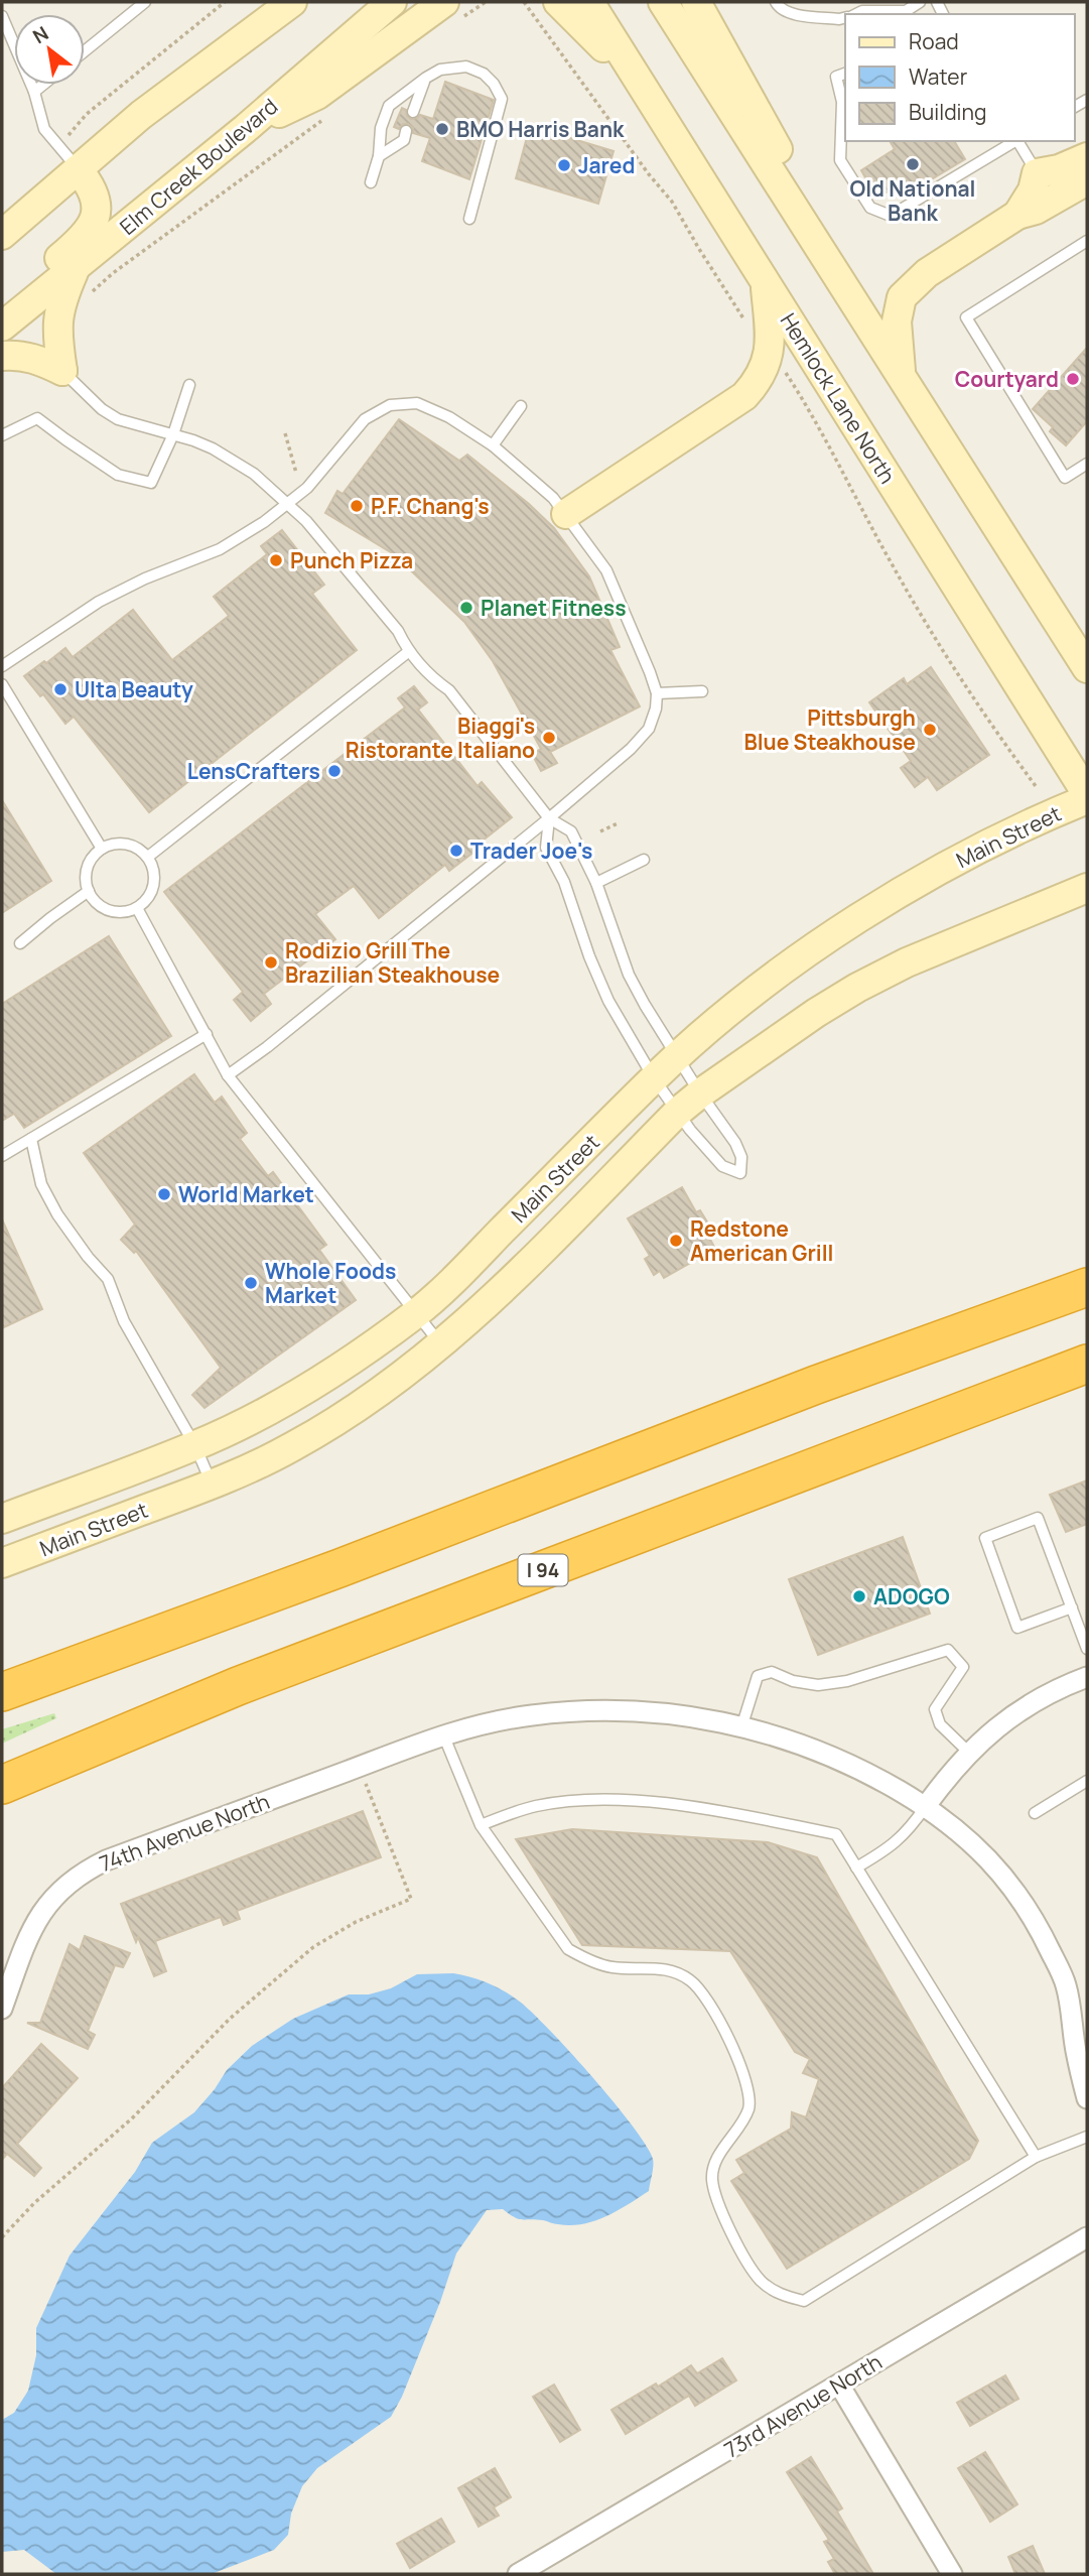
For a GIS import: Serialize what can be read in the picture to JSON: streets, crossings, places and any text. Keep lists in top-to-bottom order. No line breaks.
{"streets":{"highway":["I 94"],"main road":["Elm Creek Boulevard","Hemlock Lane North","Main Street"],"street":["74th Avenue North","73rd Avenue North"]},"crossings":[["Hemlock Lane North","Main Street"]],"places":["BMO Harris Bank","Old National Bank","Jared","Courtyard","P.F. Chang's","Punch Pizza","Planet Fitness","Ulta Beauty","Pittsburgh Blue Steakhouse","Biaggi's Ristorante Italiano","LensCrafters","Trader Joe's","Rodizio Grill The Brazilian Steakhouse","World Market","Redstone American Grill","Whole Foods Market","ADOGO"],"legend":["Road","Water","Building"],"north":"top left"}
